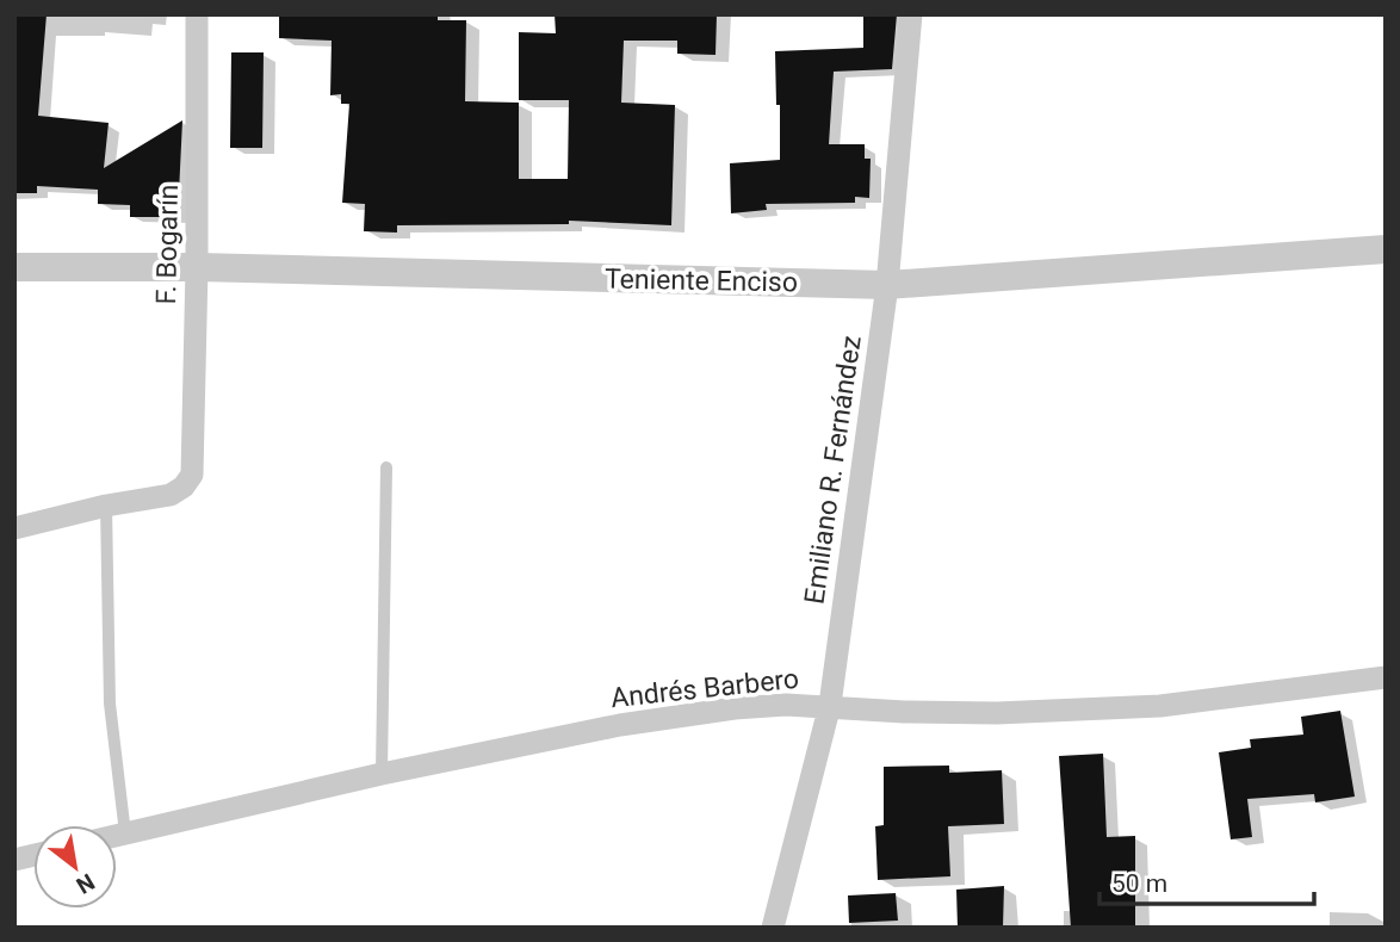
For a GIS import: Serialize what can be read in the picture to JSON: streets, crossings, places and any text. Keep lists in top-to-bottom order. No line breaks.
{"streets":{"street":["F. Bogarín","Teniente Enciso","Emiliano R. Fernández","Andrés Barbero"]},"crossings":[["F. Bogarín","Teniente Enciso"],["Teniente Enciso","Emiliano R. Fernández"],["Emiliano R. Fernández","Andrés Barbero"]],"scale_bar":"50 m","north":"bottom right"}
